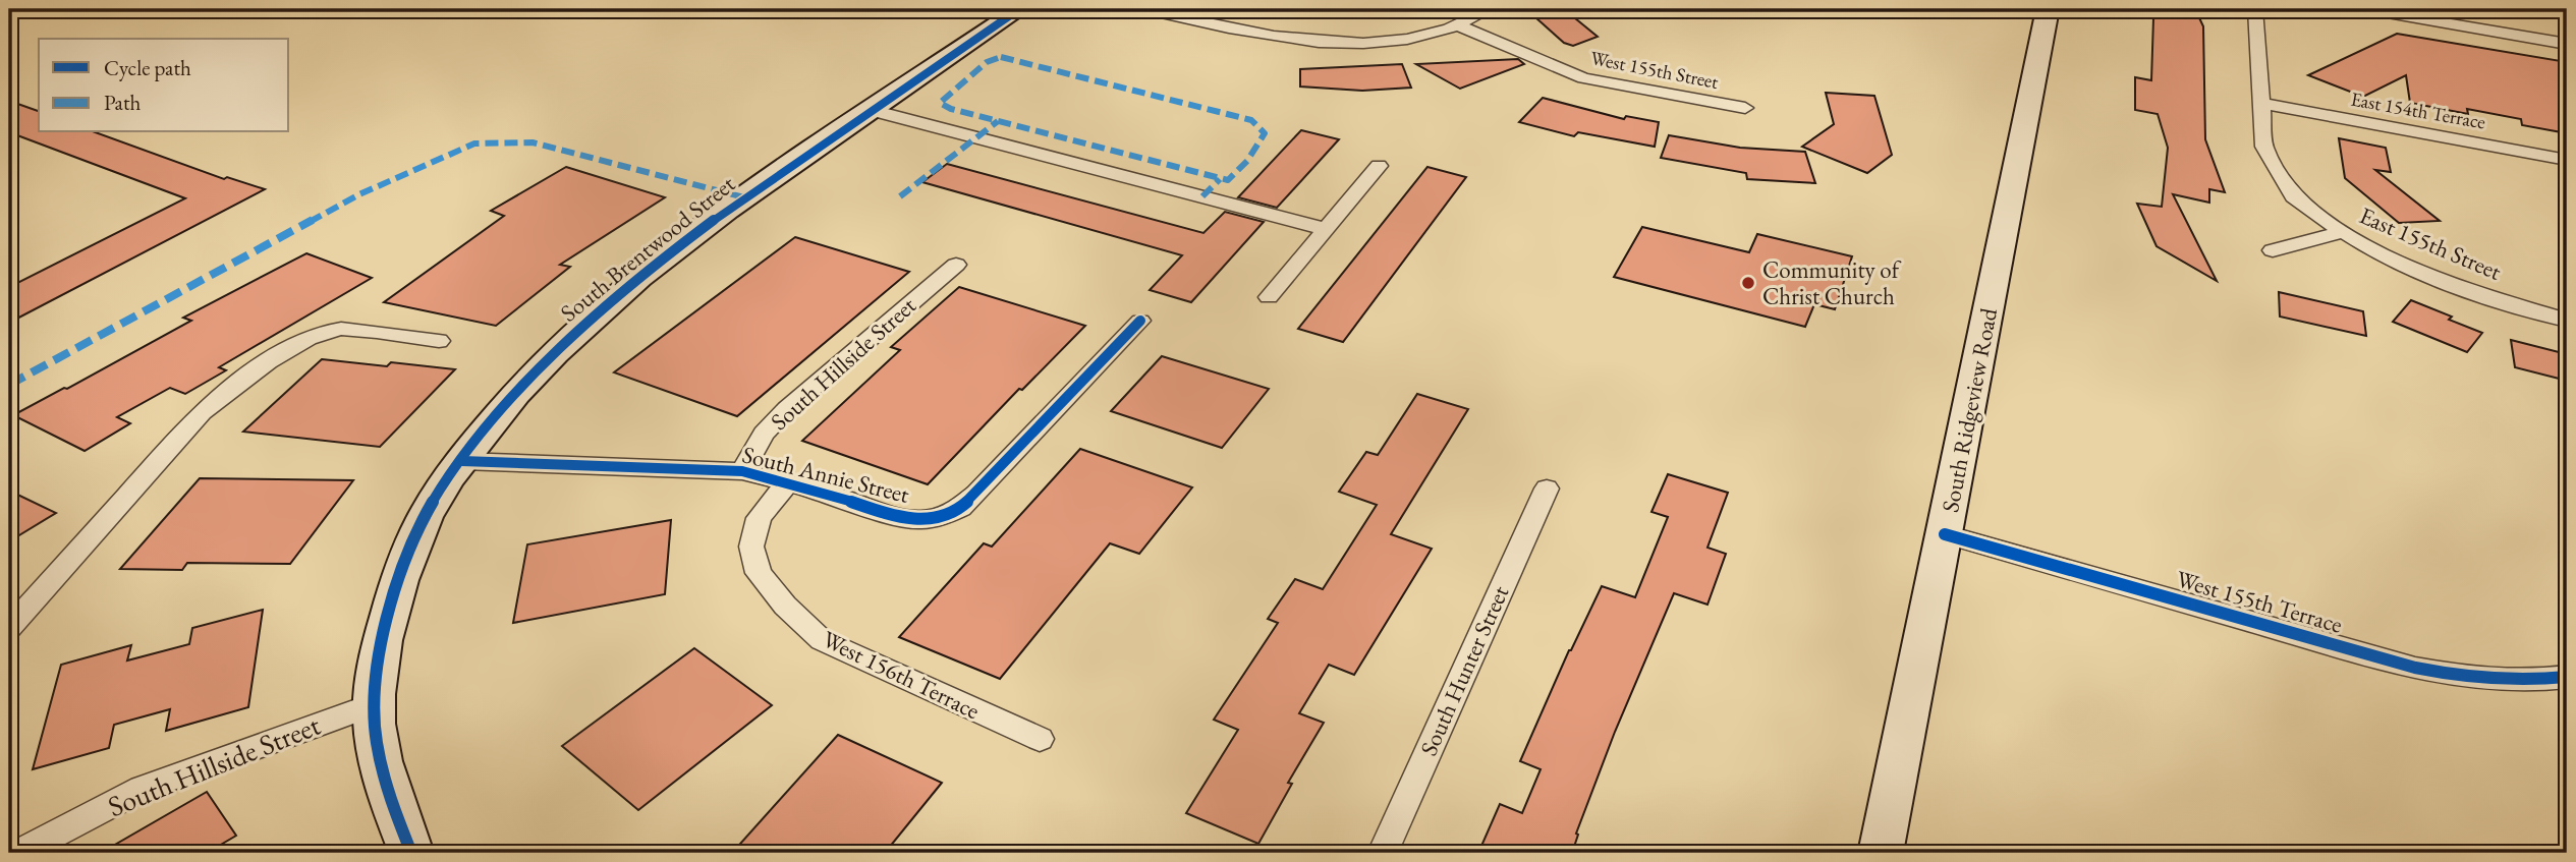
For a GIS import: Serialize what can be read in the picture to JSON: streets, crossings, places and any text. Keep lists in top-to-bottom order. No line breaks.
{"streets":{"main road":["South Brentwood Street","South Ridgeview Road"],"street":["West 155th Street","East 154th Terrace","East 155th Street","South Hillside Street","South Annie Street","West 155th Terrace","South Hunter Street","West 156th Terrace"]},"crossings":[["South Brentwood Street","South Hillside Street"],["South Brentwood Street","South Annie Street"],["South Hillside Street","South Annie Street"],["South Ridgeview Road","West 155th Terrace"],["South Annie Street","West 156th Terrace"]],"places":["Community of Christ Church"],"legend":["Cycle path","Path"]}
